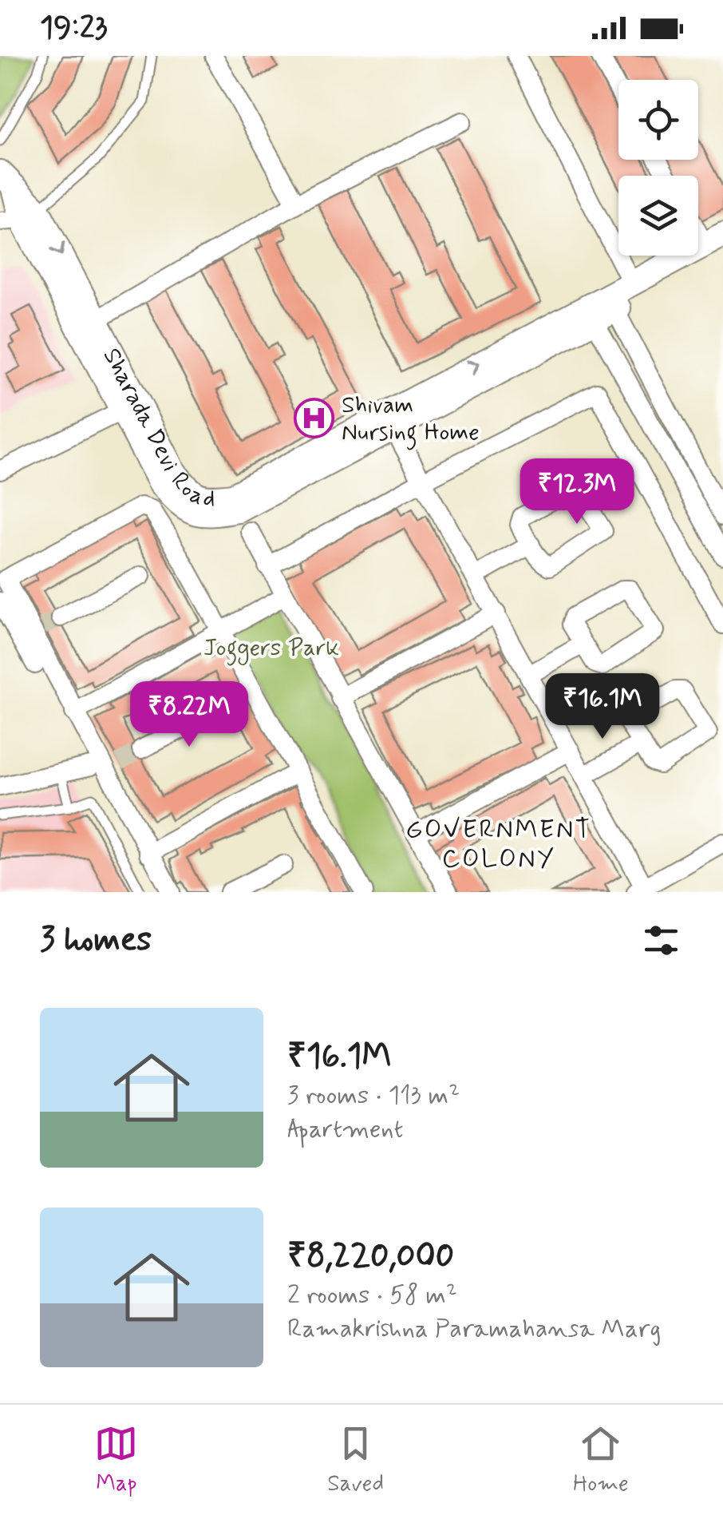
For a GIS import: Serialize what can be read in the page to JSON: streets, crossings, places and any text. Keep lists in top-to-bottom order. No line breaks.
{"streets":{"street":["Sharada Devi Road"]},"districts":["GOVERNMENT COLONY"],"parks":["Joggers Park"],"places":{"hospital":["Shivam Nursing Home"]},"page":{"status":"19:23","price":["₹12.3M","₹16.1M","₹8.22M"],"heading":"3 homes","list":[{"name":"₹16.1M","note":"3 rooms · 113 m² · Apartment"},{"name":"₹8,220,000","note":"2 rooms · 58 m² · Ramakrishna Paramahansa Marg"}],"tabs":["Map","Saved","Home"]}}
